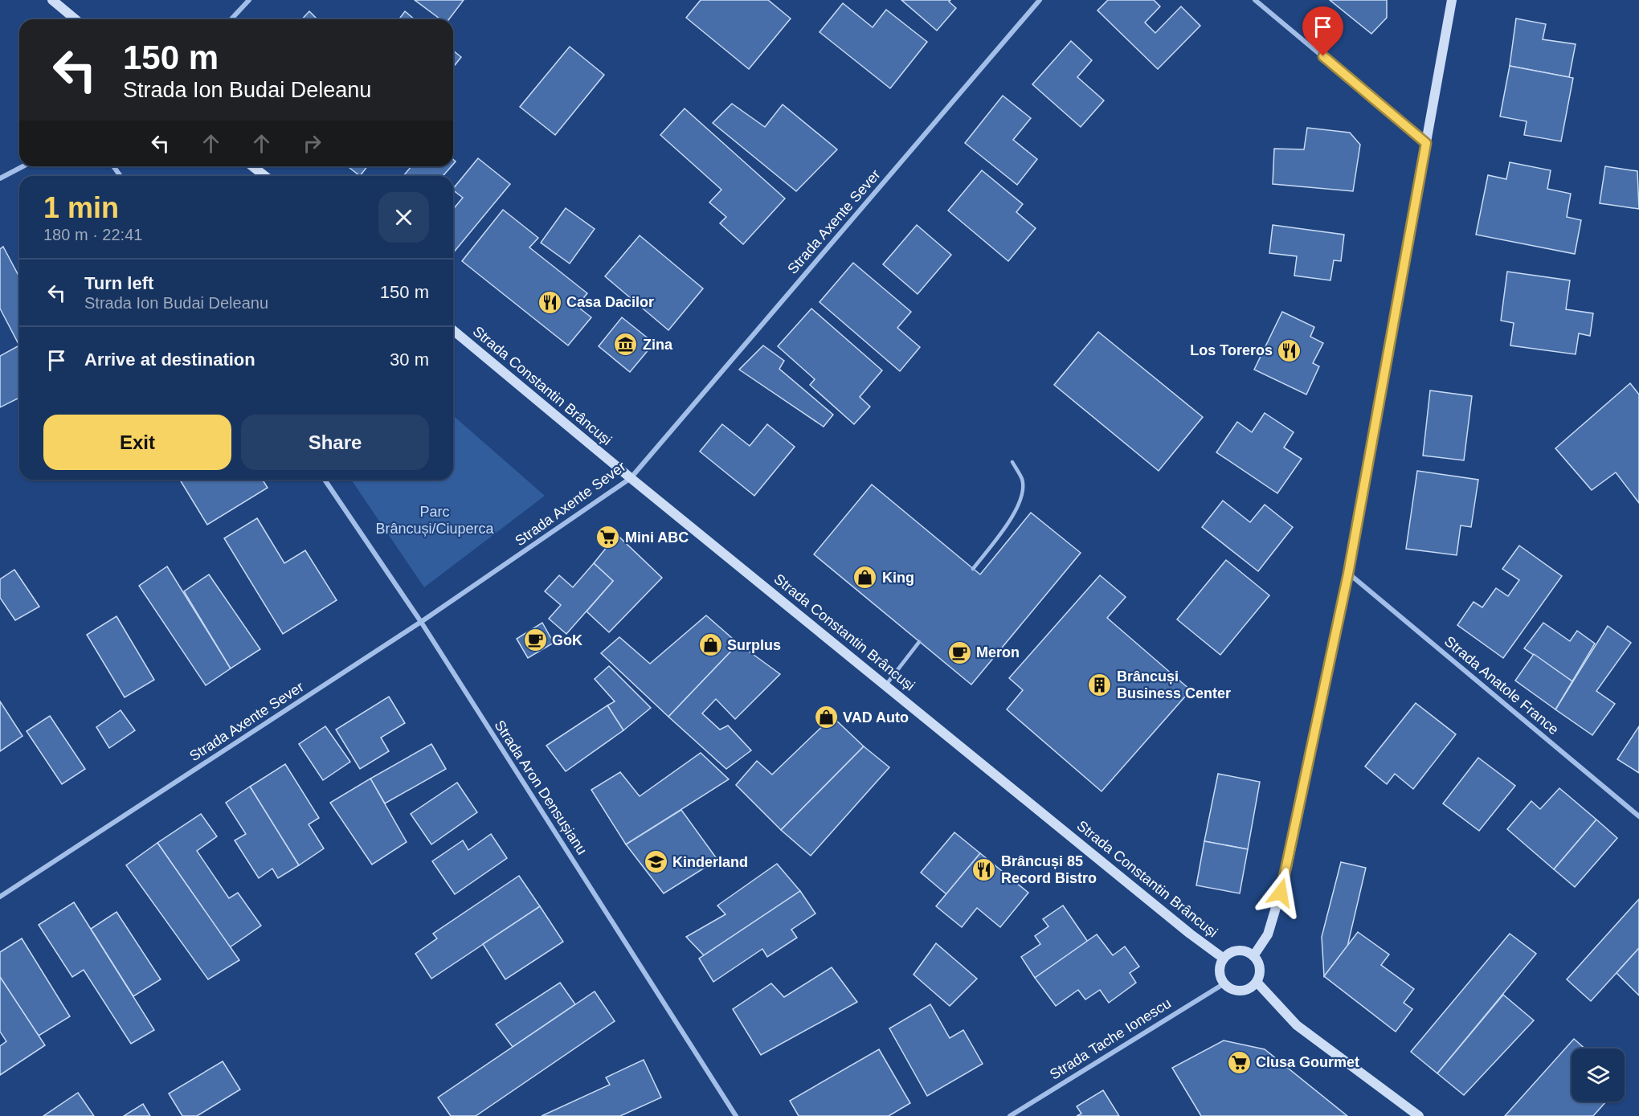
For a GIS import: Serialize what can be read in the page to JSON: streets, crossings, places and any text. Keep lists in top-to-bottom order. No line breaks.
{"streets":{"main road":["Strada Constantin Brâncuși"],"street":["Strada Axente Sever","Strada Anatole France","Strada Aron Densușianu","Strada Tache Ionescu"]},"crossings":[["Strada Axente Sever","Strada Constantin Brâncuși"],["Strada Axente Sever","Strada Aron Densușianu"],["Strada Constantin Brâncuși","Strada Tache Ionescu"]],"parks":["Parc Brâncuși/Ciuperca"],"places":{"restaurant":["Casa Dacilor","Los Toreros","Brâncuși 85 Record Bistro"],"museum":["Zina"],"supermarket":["Mini ABC","Clusa Gourmet"],"shop":["King","Surplus","VAD Auto"],"cafe":["GoK","Meron"],"building":["Brâncuși Business Center"],"school or university":["Kinderland"]},"page":{"turn":["150 m","Strada Ion Budai Deleanu"],"heading":["1 min","180 m · 22:41"],"list":[{"name":"Turn left","note":"Strada Ion Budai Deleanu","value":"150 m"},{"name":"Arrive at destination","value":"30 m"}],"buttons":["Exit","Share"]}}
